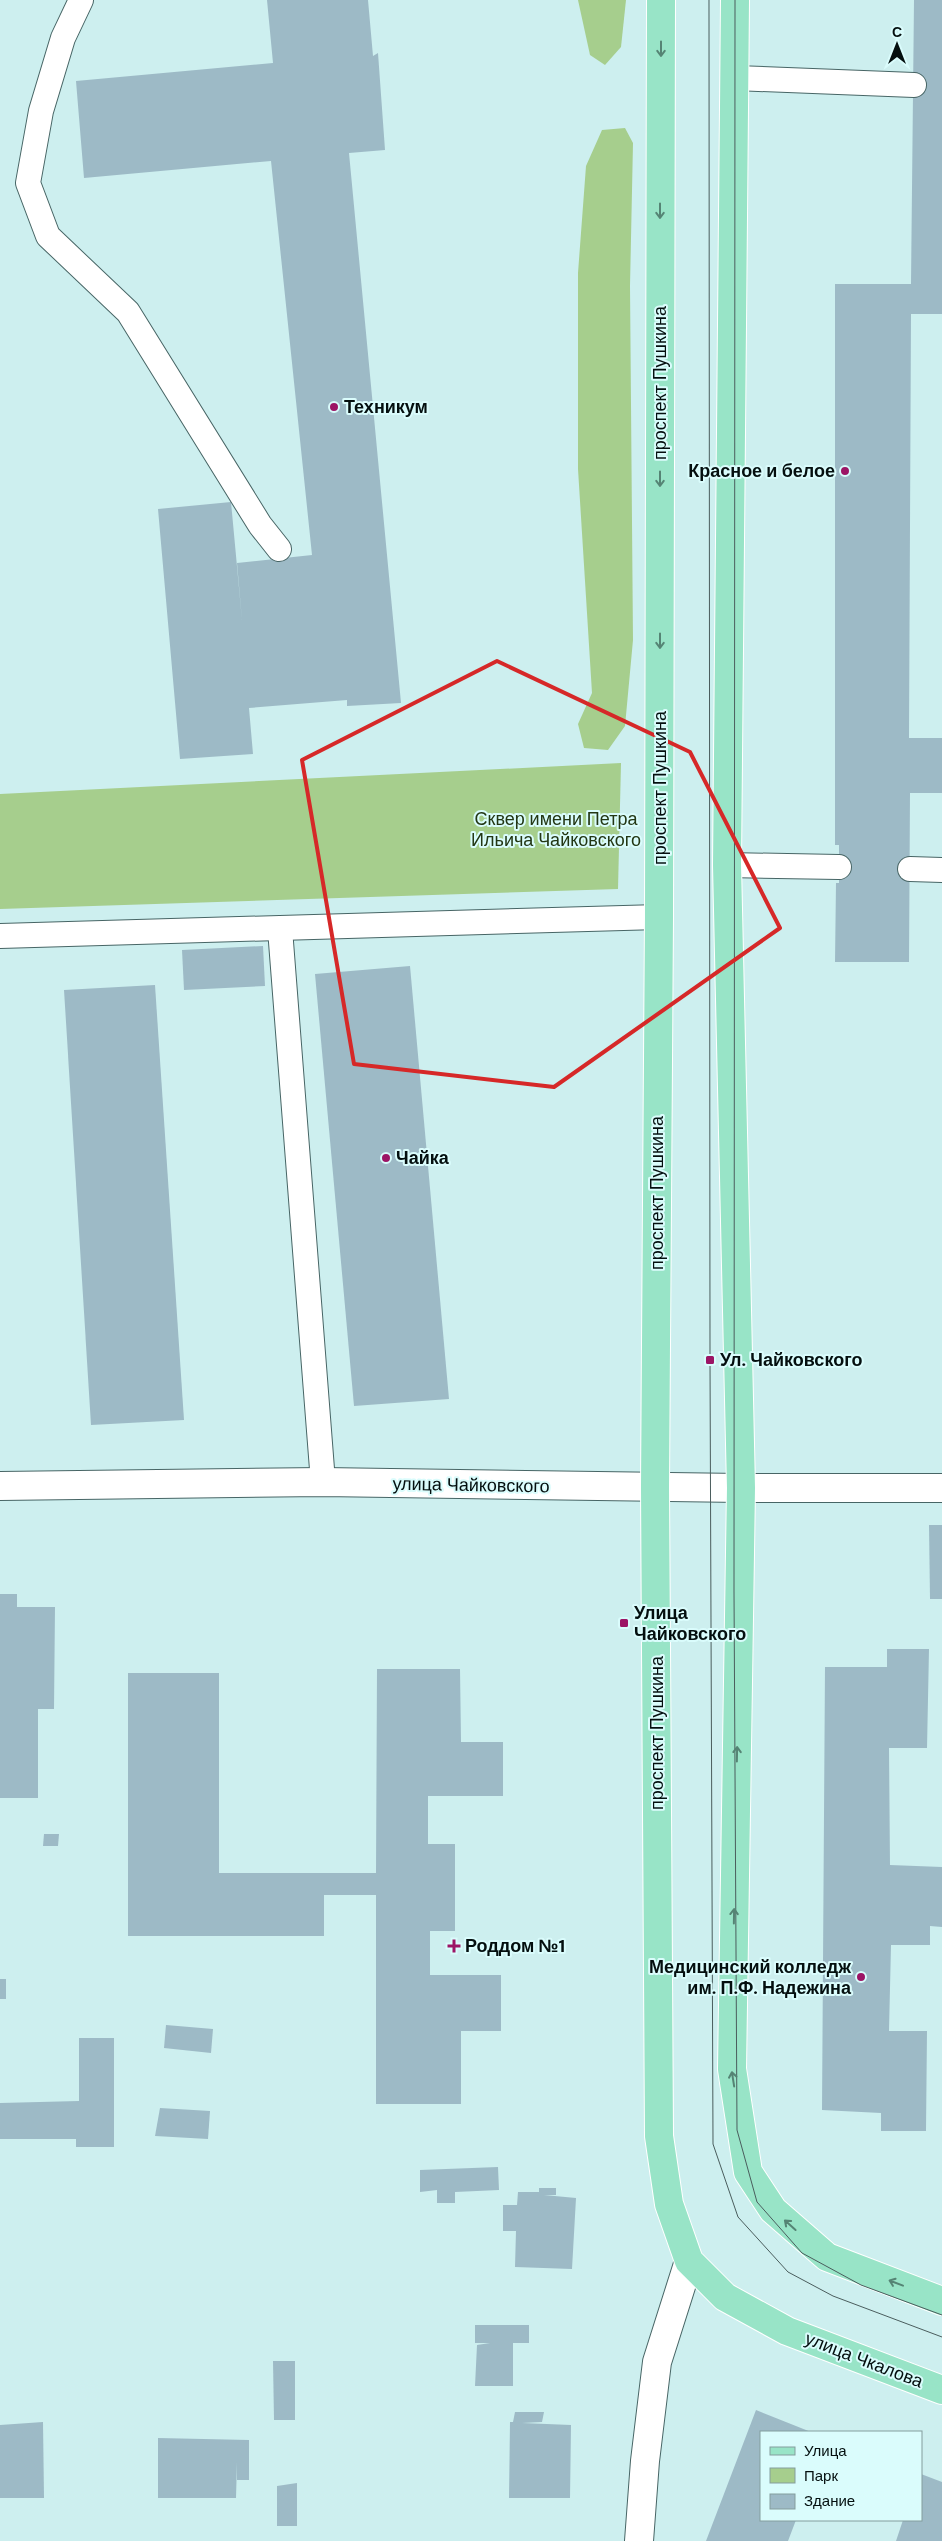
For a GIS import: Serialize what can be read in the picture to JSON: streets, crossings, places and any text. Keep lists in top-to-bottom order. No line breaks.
{"streets":{"main road":["проспект Пушкина","улица Чайковского","улица Чкалова"]},"crossings":[["проспект Пушкина","улица Чайковского"],["проспект Пушкина","улица Чкалова"]],"parks":["Сквер имени Петра Ильича Чайковского"],"places":{"other":["Техникум","Красное и белое","Чайка","Медицинский колледж им. П.Ф. Надежина"],"transit":["Ул. Чайковского","Улица Чайковского"],"health":["Роддом №1"]},"legend":["Улица","Парк","Здание"],"north":"top"}
